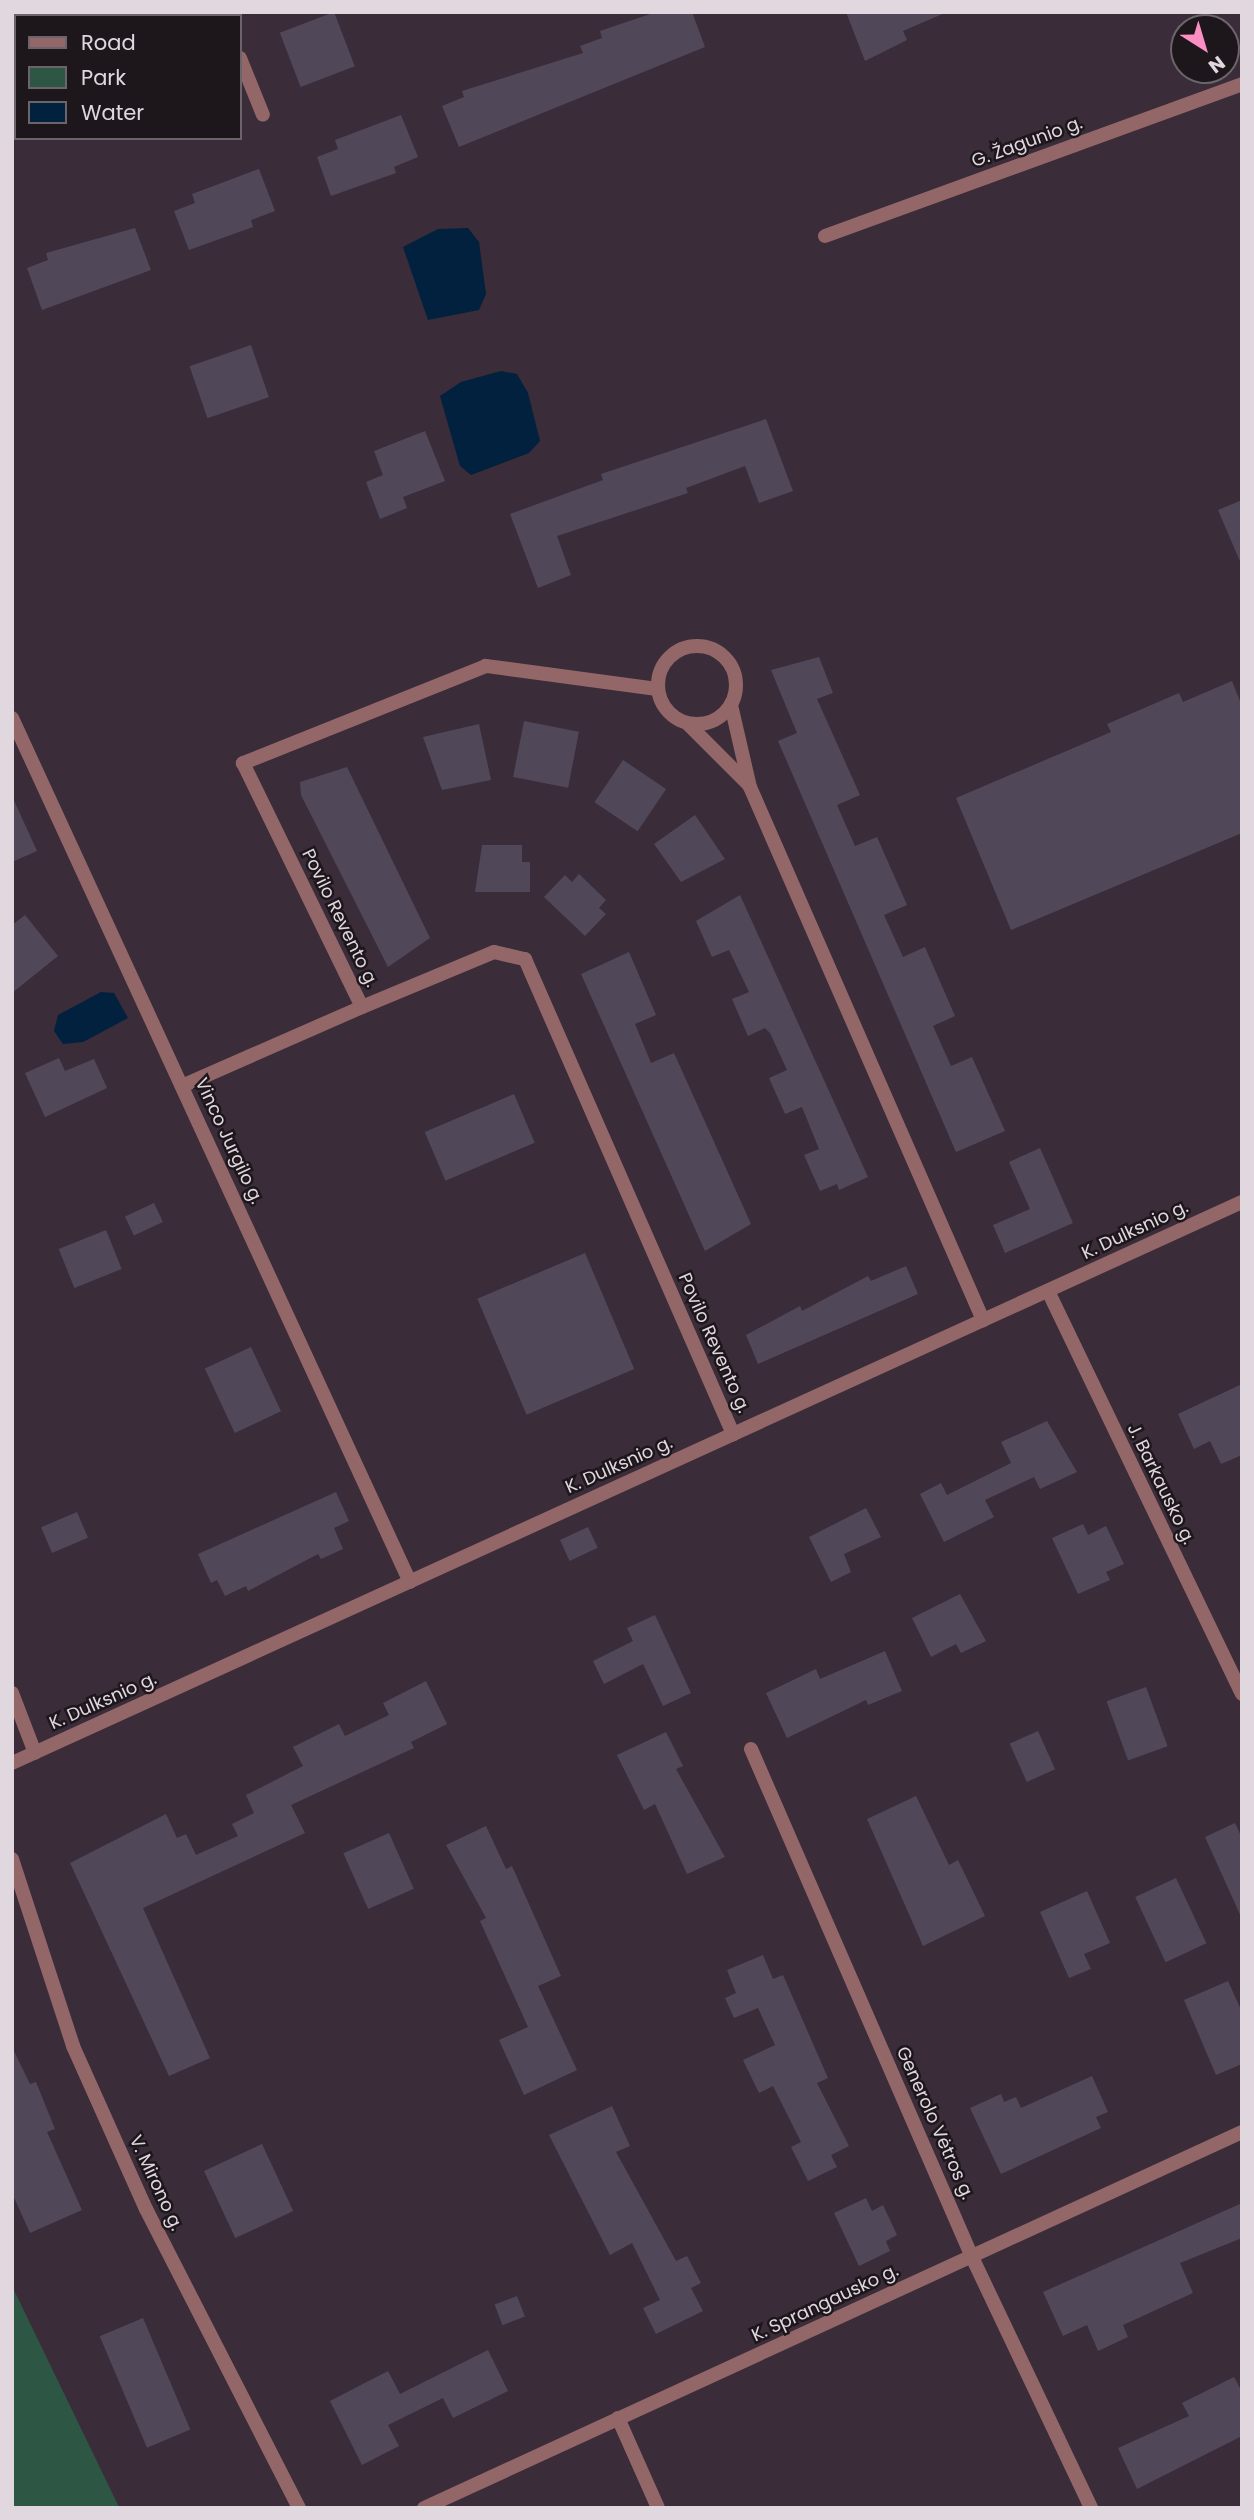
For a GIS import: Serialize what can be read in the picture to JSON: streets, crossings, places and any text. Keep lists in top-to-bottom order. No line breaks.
{"streets":{"street":["G. Žagunio g.","Povilo Revento g.","Vinco Jurgilo g.","K. Dulksnio g.","J. Barkausko g.","Generolo Vėtros g.","V. Mirono g.","K. Sprangausko g."]},"crossings":[["Povilo Revento g.","K. Dulksnio g."],["Vinco Jurgilo g.","K. Dulksnio g."],["K. Dulksnio g.","J. Barkausko g."],["Generolo Vėtros g.","K. Sprangausko g."]],"legend":["Road","Park","Water"],"north":"bottom right"}
